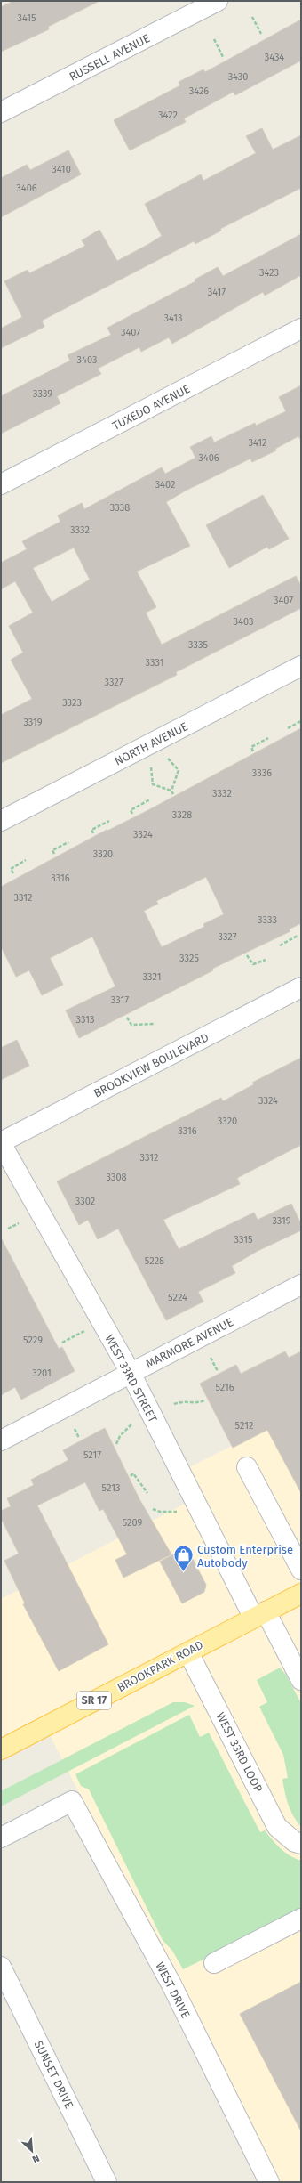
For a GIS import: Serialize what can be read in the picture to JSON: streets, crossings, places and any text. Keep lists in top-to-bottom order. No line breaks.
{"streets":{"main road":["BROOKPARK ROAD","SR 17"],"street":["RUSSELL AVENUE","TUXEDO AVENUE","NORTH AVENUE","BROOKVIEW BOULEVARD","MARMORE AVENUE","WEST 33RD STREET","WEST 33RD LOOP","WEST DRIVE","SUNSET DRIVE"]},"crossings":[["BROOKVIEW BOULEVARD","WEST 33RD STREET"],["MARMORE AVENUE","WEST 33RD STREET"],["WEST 33RD STREET","BROOKPARK ROAD"],["BROOKPARK ROAD","WEST 33RD LOOP"]],"places":{"shop":["Custom Enterprise Autobody"]},"house_numbers":["3415","3434","3430","3426","3422","3410","3406","3423","3417","3413","3407","3403","3339","3412","3406","3402","3338","3332","3407","3403","3335","3331","3327","3323","3319","3336","3332","3328","3324","3320","3316","3312","3333","3327","3325","3321","3317","3313","3324","3320","3316","3312","3308","3302","3319","3315","5228","5224","5229","3201","5216","5212","5217","5213","5209"],"north":"bottom right"}
